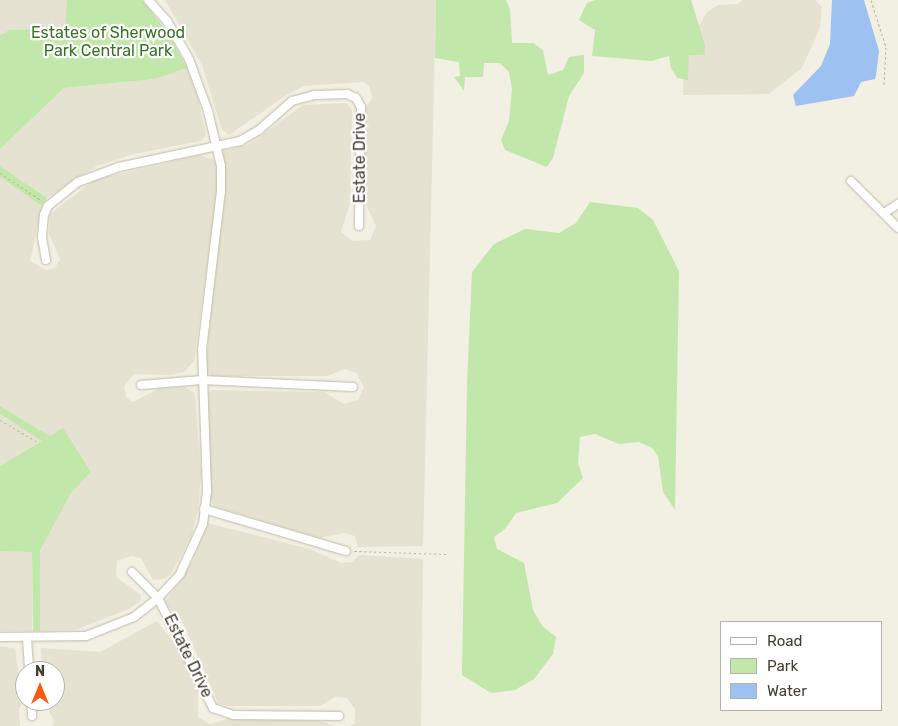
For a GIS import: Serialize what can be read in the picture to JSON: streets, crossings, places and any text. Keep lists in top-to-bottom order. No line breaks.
{"streets":{"street":["Estate Drive"]},"parks":["Estates of Sherwood Park Central Park"],"legend":["Road","Park","Water"],"north":"top"}
